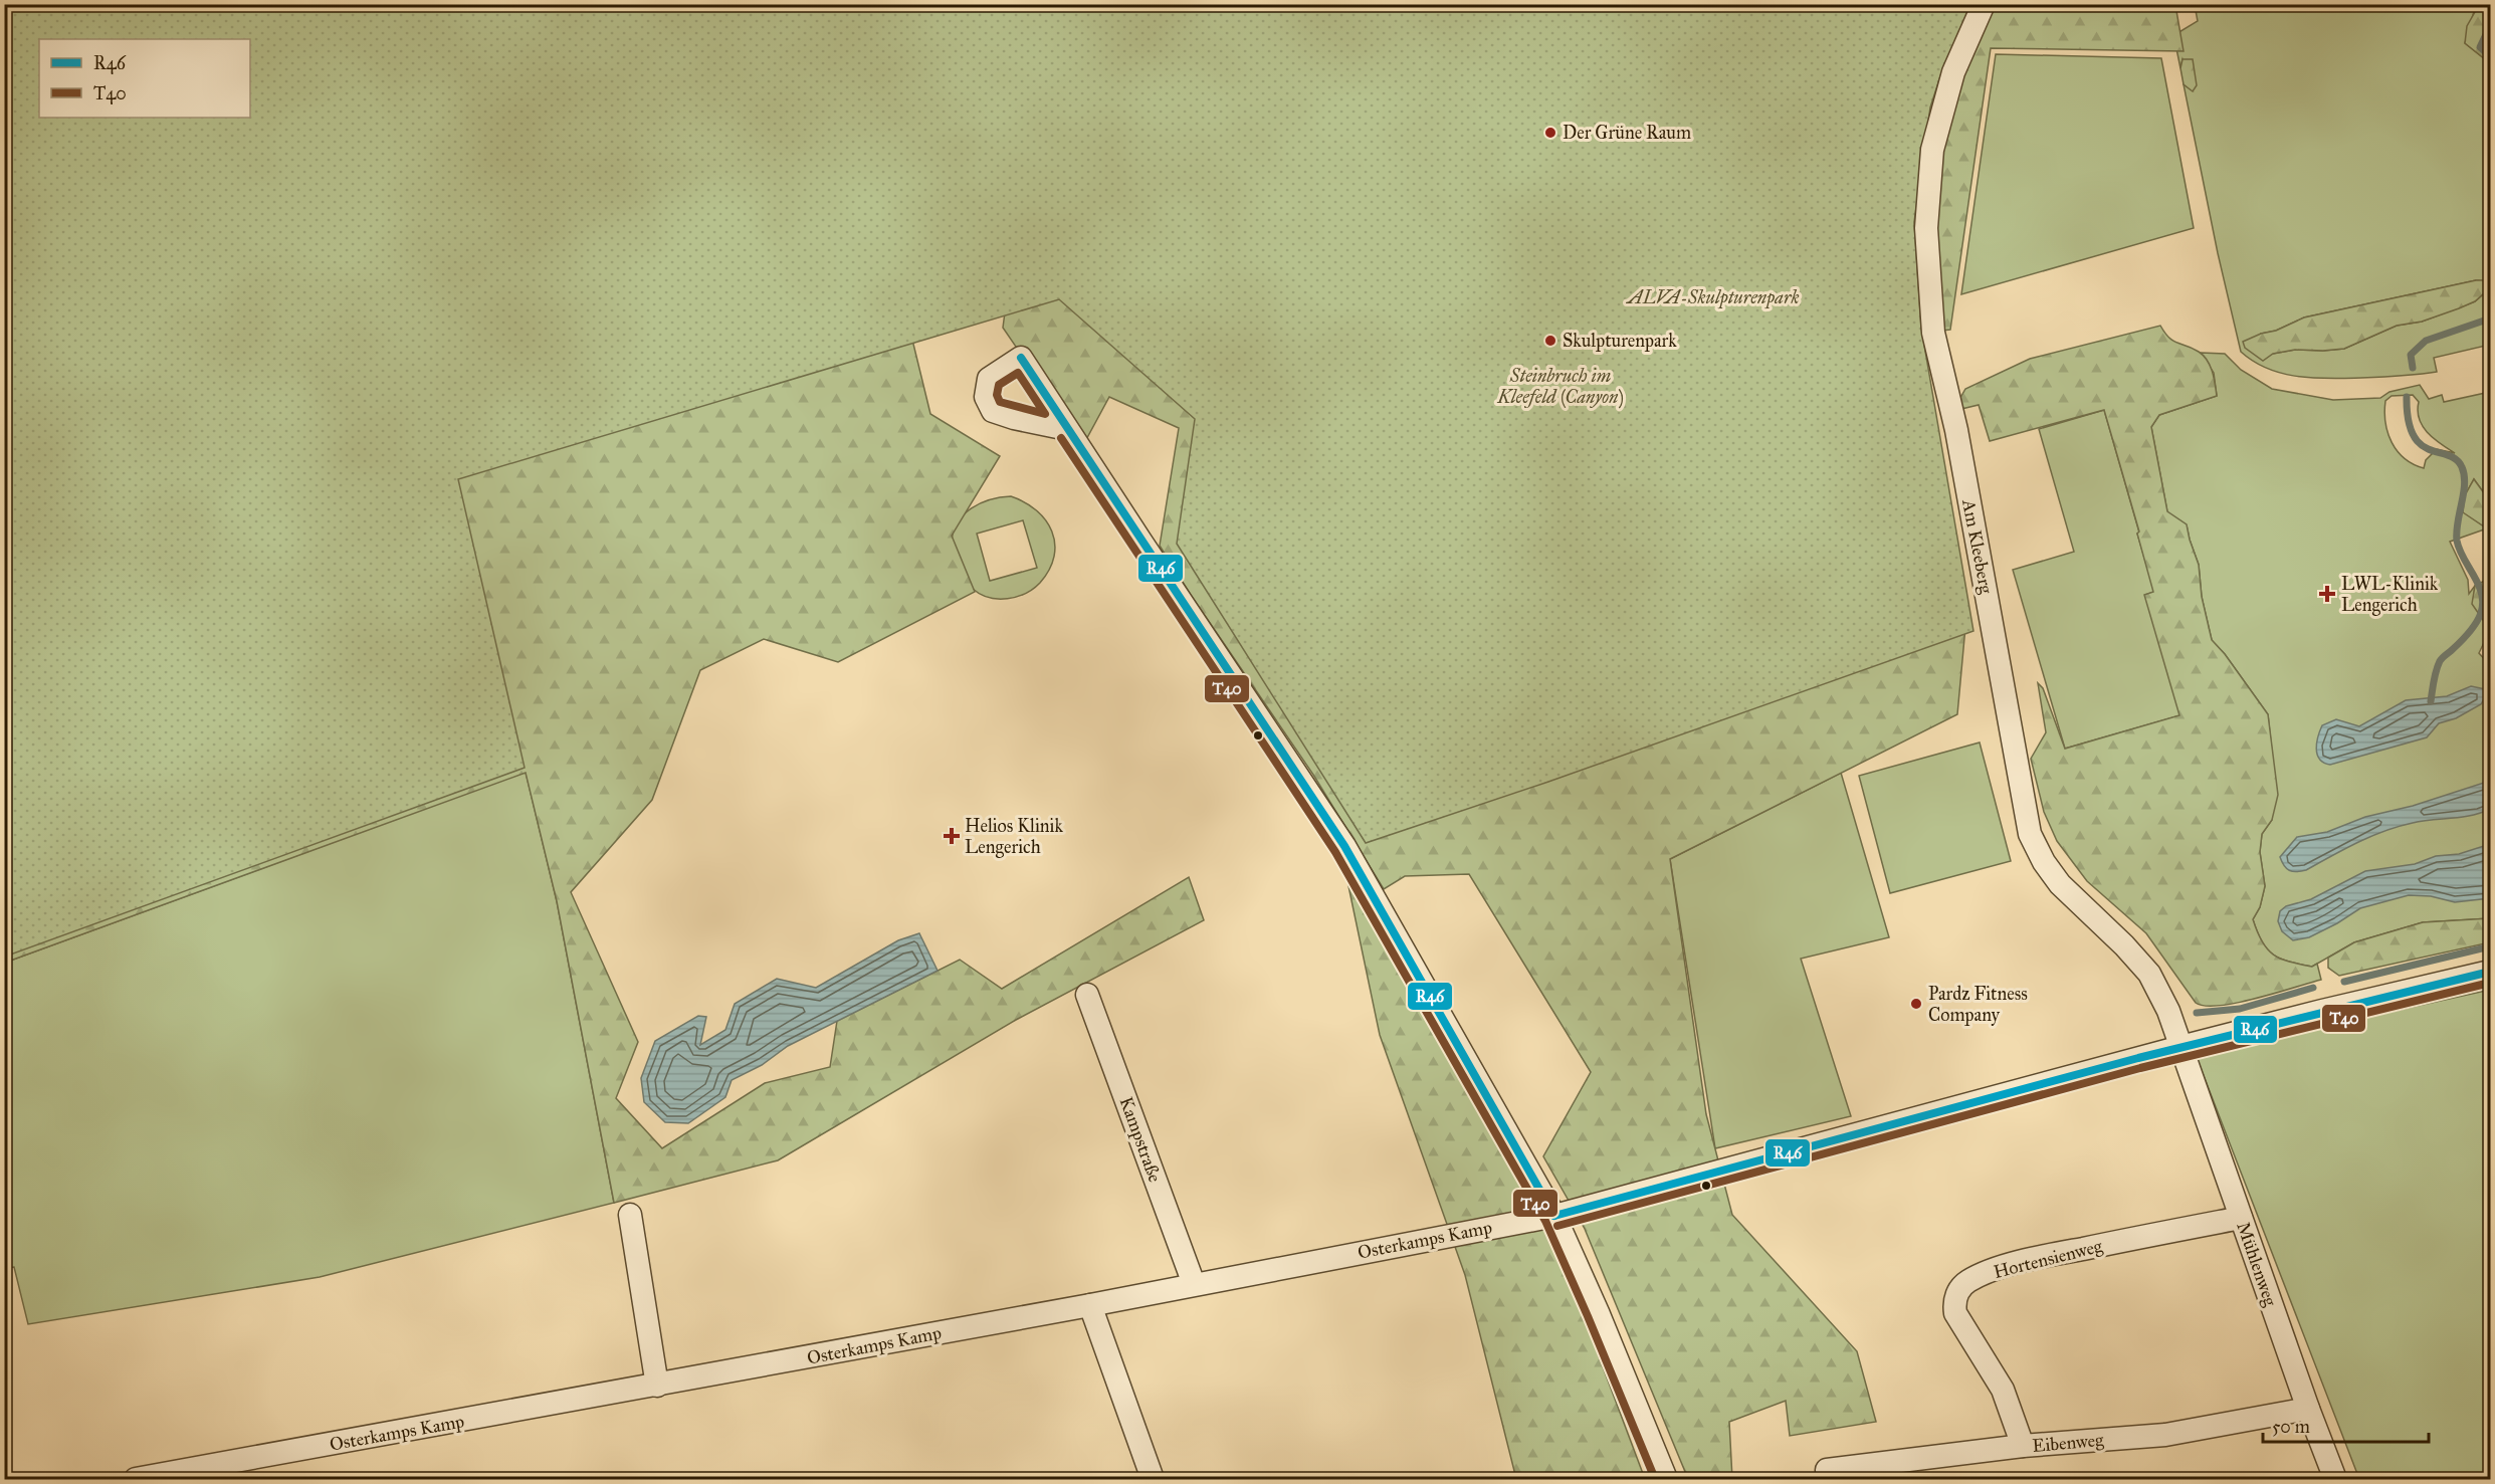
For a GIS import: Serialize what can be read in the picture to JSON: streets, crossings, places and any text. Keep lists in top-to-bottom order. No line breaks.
{"streets":{"street":["Am Kleeberg","Kampstraße","Osterkamps Kamp","Hortensienweg","Mühlenweg","Eibenweg"]},"crossings":[["Am Kleeberg","Osterkamps Kamp"],["Am Kleeberg","Mühlenweg"],["Kampstraße","Osterkamps Kamp"],["Osterkamps Kamp","Mühlenweg"],["Hortensienweg","Mühlenweg"],["Hortensienweg","Eibenweg"],["Mühlenweg","Eibenweg"]],"parks":["ALVA-Skulpturenpark","Steinbruch im Kleefeld (Canyon)"],"places":{"other":["Der Grüne Raum","Skulpturenpark","Pardz Fitness Company"],"health":["LWL-Klinik Lengerich","Helios Klinik Lengerich"]},"lines":["transit line R46","transit line T40"],"legend":["R46","T40"],"scale_bar":"50 m"}
